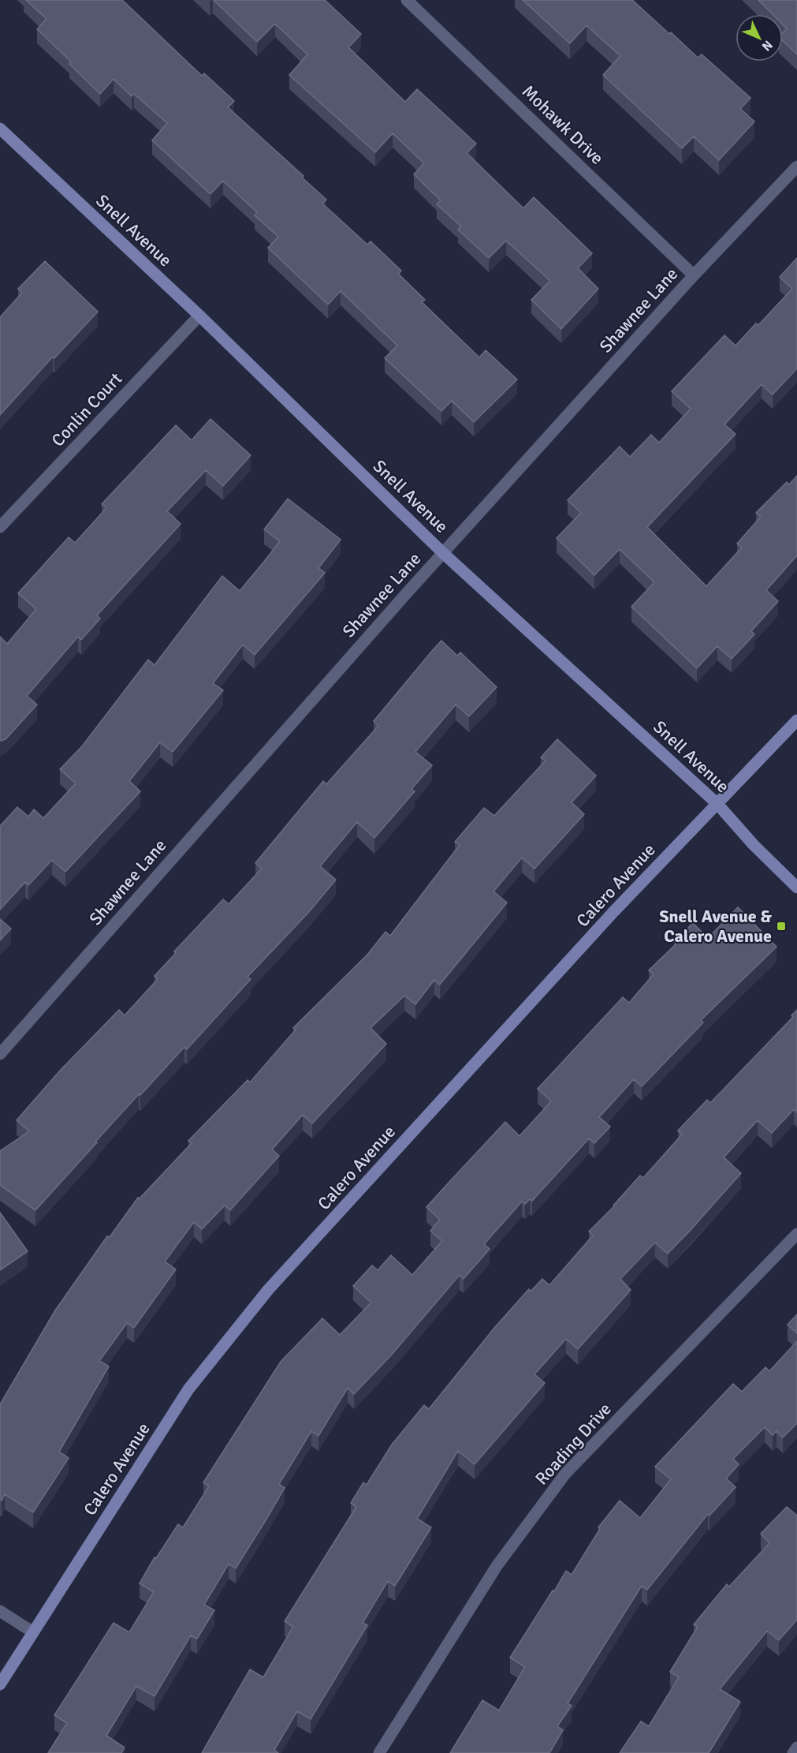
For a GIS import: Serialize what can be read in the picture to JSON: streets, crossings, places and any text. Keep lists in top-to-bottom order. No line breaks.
{"streets":{"street":["Mohawk Drive","Snell Avenue","Shawnee Lane","Conlin Court","Calero Avenue","Roading Drive"]},"crossings":[["Mohawk Drive","Shawnee Lane"],["Snell Avenue","Shawnee Lane"],["Snell Avenue","Conlin Court"],["Snell Avenue","Calero Avenue"]],"places":{"transit":["Snell Avenue & Calero Avenue"]},"north":"bottom right"}
